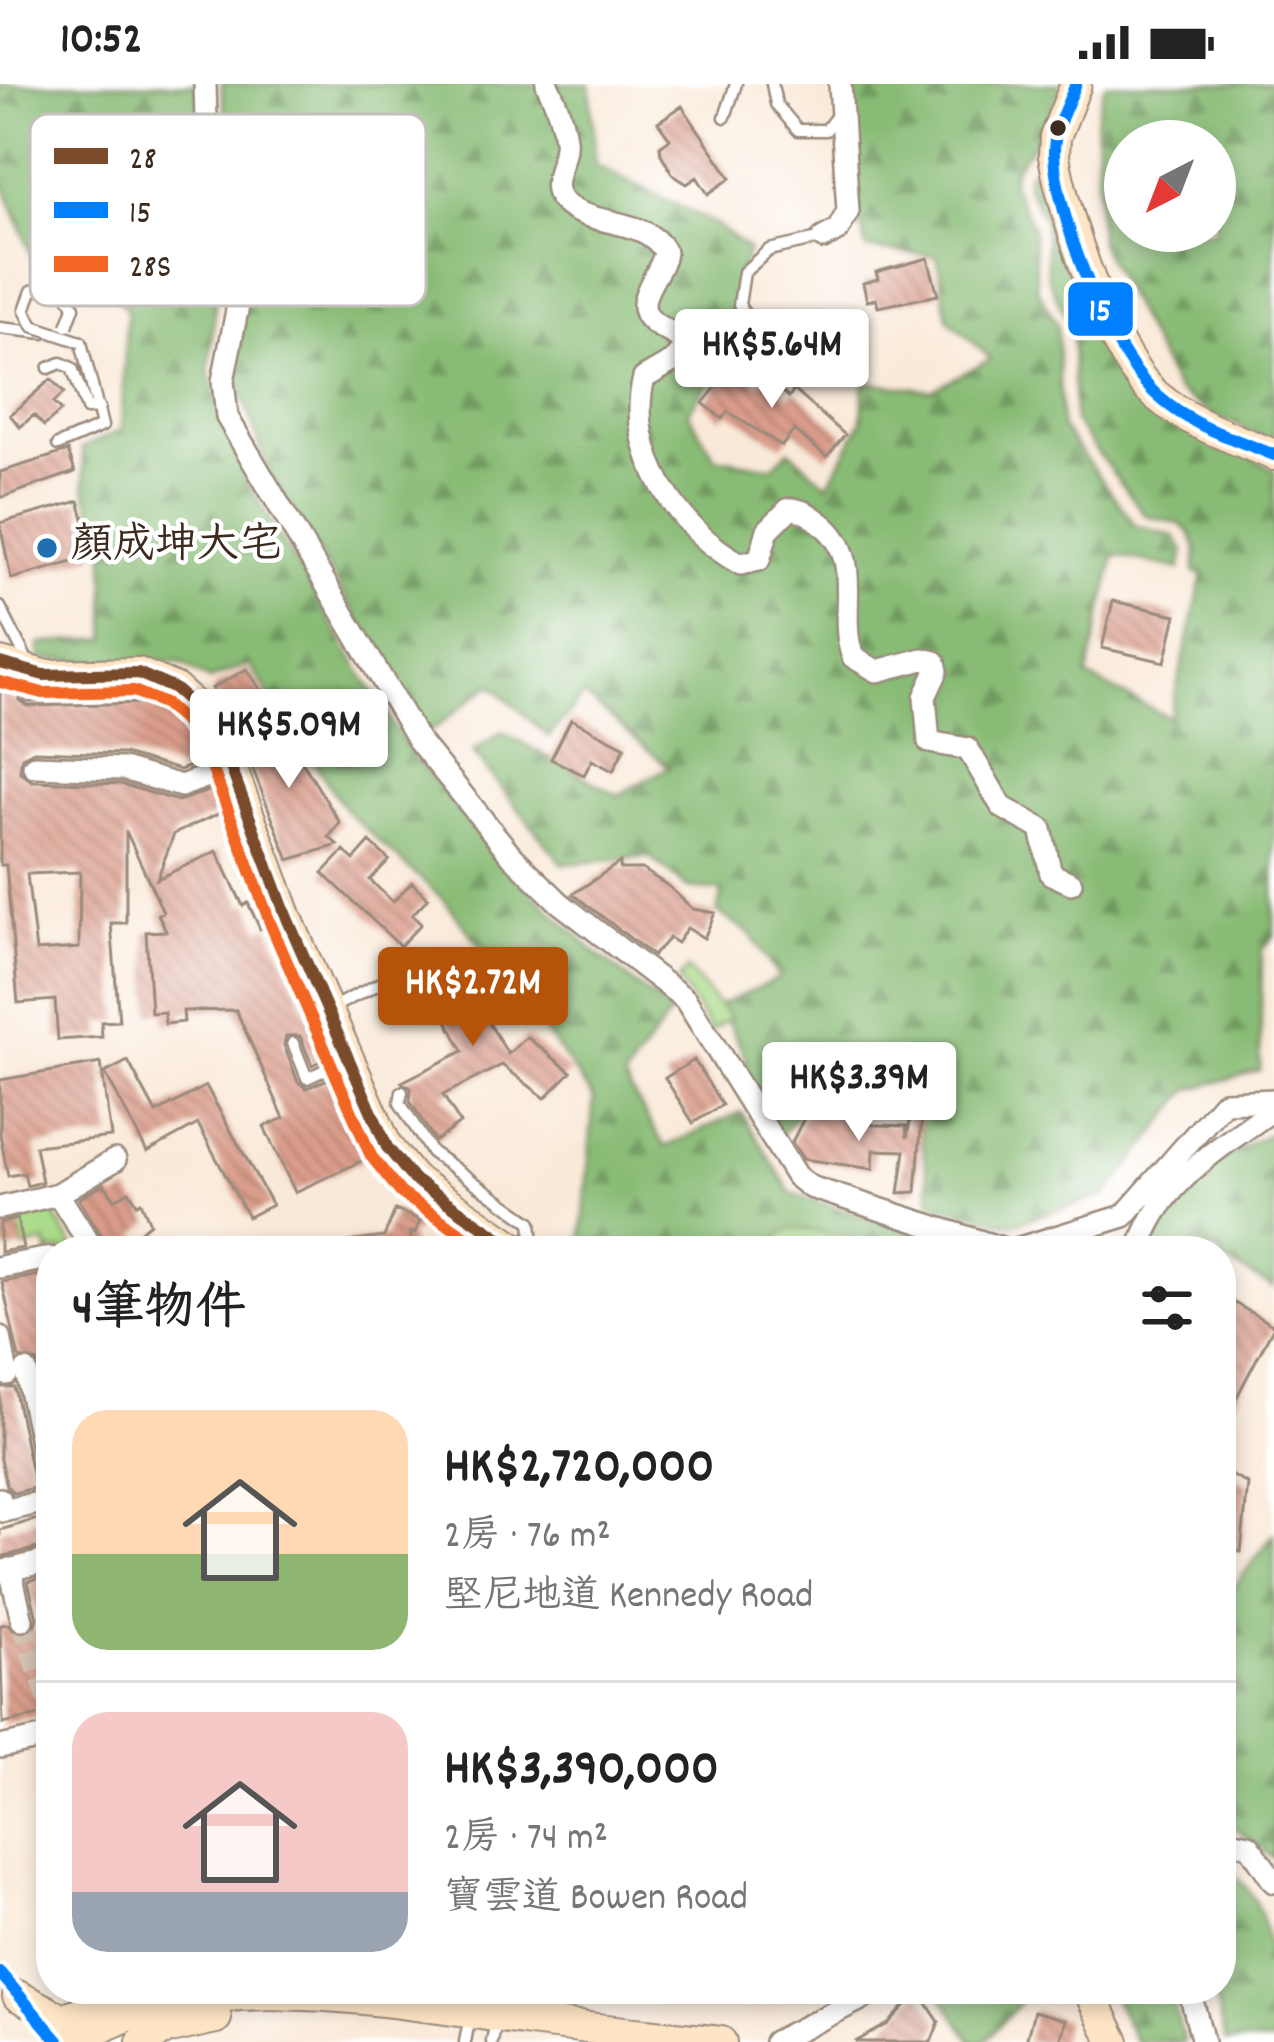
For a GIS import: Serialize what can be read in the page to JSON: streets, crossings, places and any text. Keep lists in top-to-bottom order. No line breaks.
{"places":["顏成坤大宅"],"lines":["transit line 15","transit line 28","transit line 28S"],"legend":["28","15","28S"],"north":"bottom left","page":{"status":"10:52","price":["HK$5.64M","HK$5.09M","HK$2.72M","HK$3.39M"],"heading":"4筆物件","list":[{"name":"HK$2,720,000","note":"2房 · 76 m² · 堅尼地道 Kennedy Road"},{"name":"HK$3,390,000","note":"2房 · 74 m² · 寶雲道 Bowen Road"}]}}
